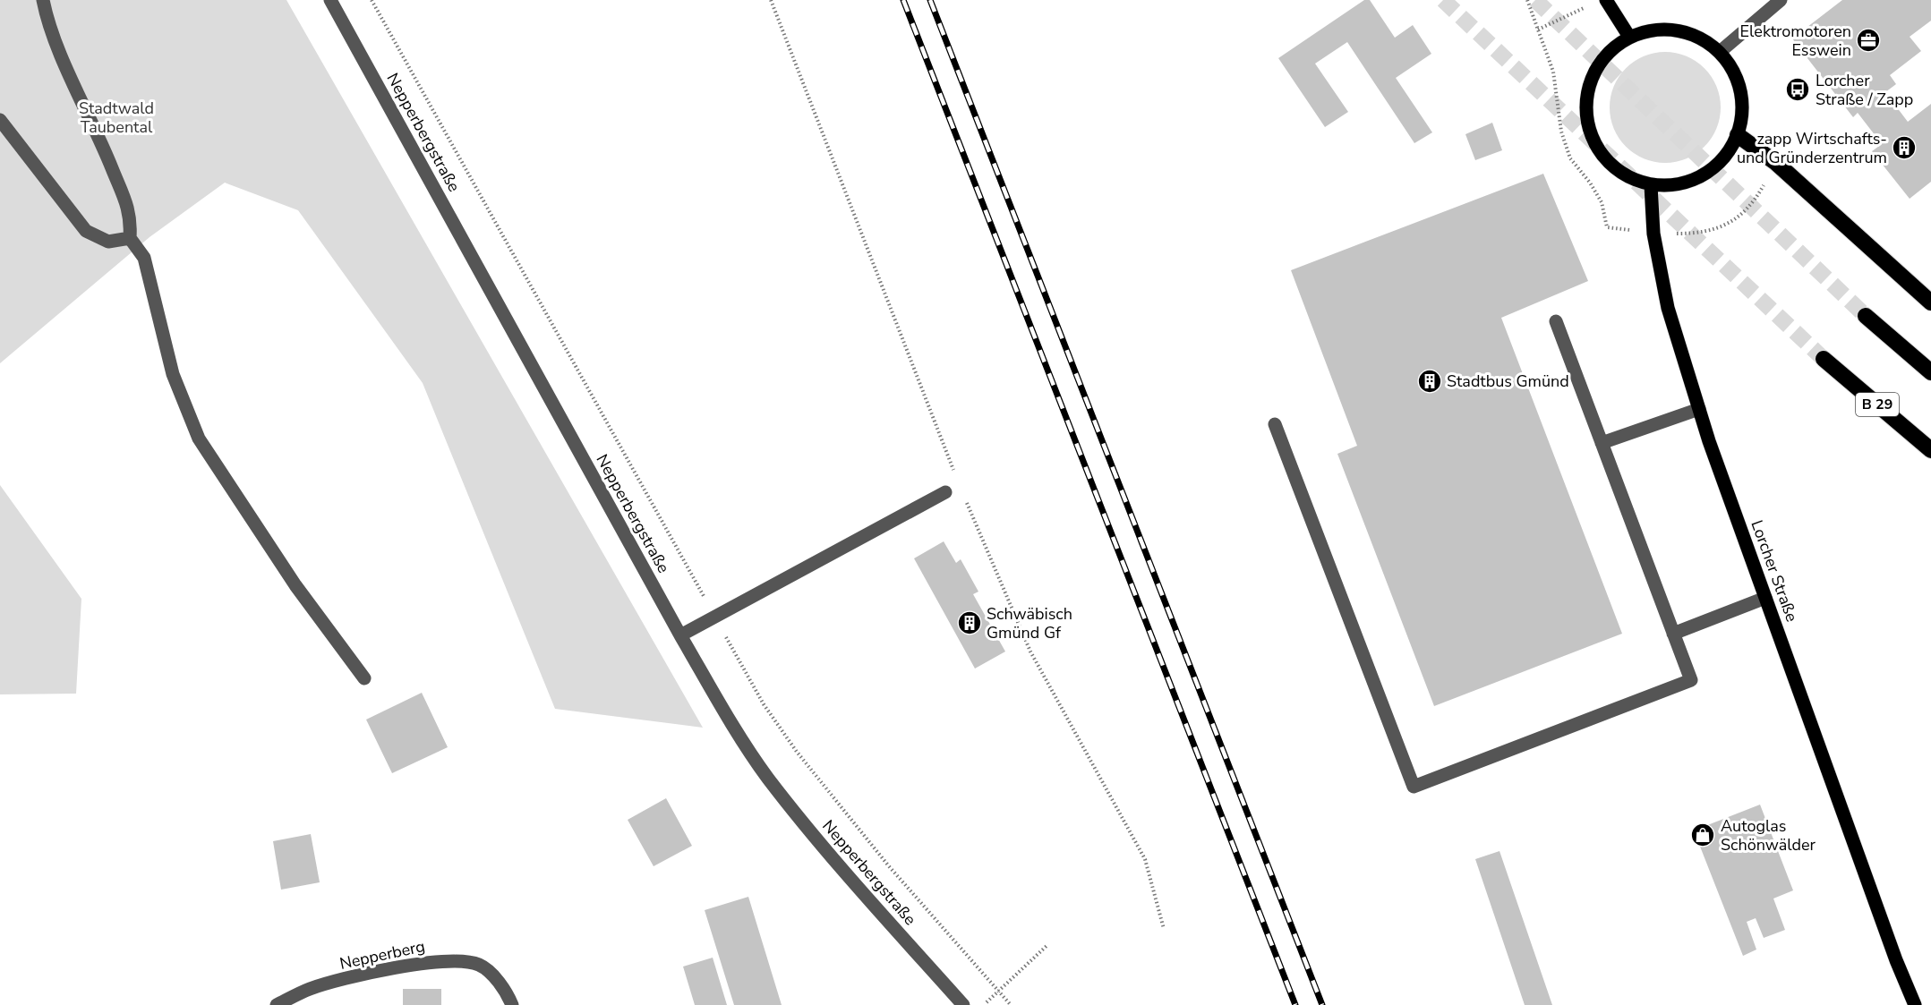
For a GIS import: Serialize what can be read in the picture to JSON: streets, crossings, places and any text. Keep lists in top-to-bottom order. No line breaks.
{"streets":{"highway":["B 29"],"main road":["Lorcher Straße"],"street":["Nepperbergstraße","Nepperberg"]},"parks":["Stadtwald Taubental"],"places":{"office":["Elektromotoren Esswein"],"bus stop":["Lorcher Straße / Zapp"],"building":["zapp Wirtschafts- und Gründerzentrum","Stadtbus Gmünd","Schwäbisch Gmünd Gf"],"shop":["Autoglas Schönwälder"]}}
